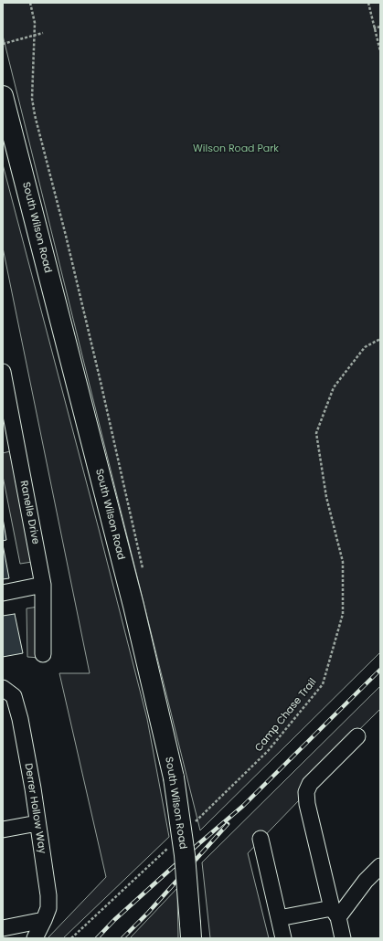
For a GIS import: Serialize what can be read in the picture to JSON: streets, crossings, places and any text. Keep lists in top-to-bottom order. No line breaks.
{"streets":{"main road":["South Wilson Road"],"street":["Ranelle Drive","Derrer Hollow Way"],"path":["Camp Chase Trail"]},"parks":["Wilson Road Park"]}
